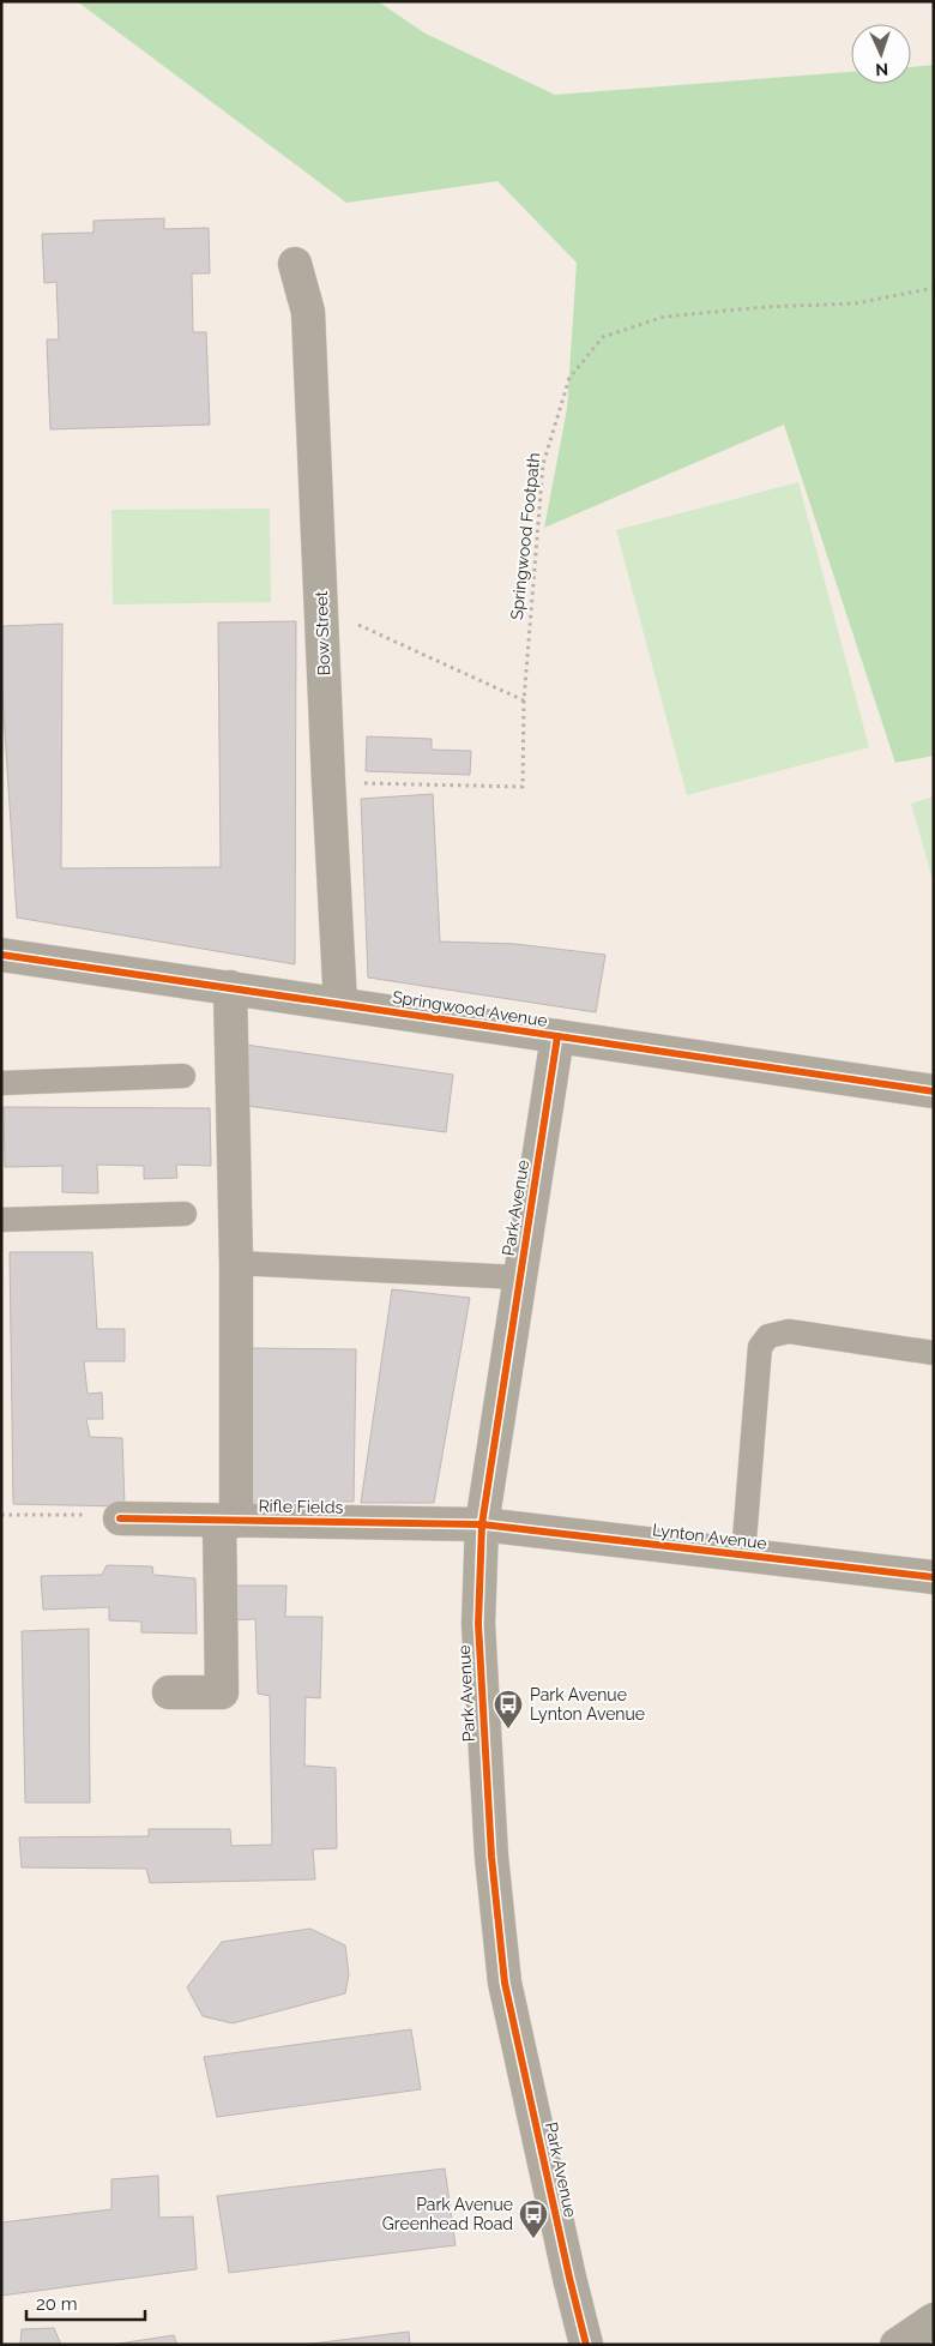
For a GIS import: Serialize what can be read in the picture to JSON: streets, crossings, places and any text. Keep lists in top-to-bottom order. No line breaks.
{"streets":{"street":["Bow Street","Springwood Avenue","Park Avenue","Rifle Fields","Lynton Avenue"],"path":["Springwood Footpath"]},"crossings":[["Springwood Footpath","Bow Street"],["Bow Street","Springwood Avenue"],["Springwood Avenue","Park Avenue"],["Springwood Avenue","Rifle Fields"],["Park Avenue","Rifle Fields"],["Park Avenue","Lynton Avenue"],["Rifle Fields","Lynton Avenue"]],"places":{"bus stop":["Park Avenue Lynton Avenue","Park Avenue Greenhead Road"]},"scale_bar":"20 m","north":"bottom"}
